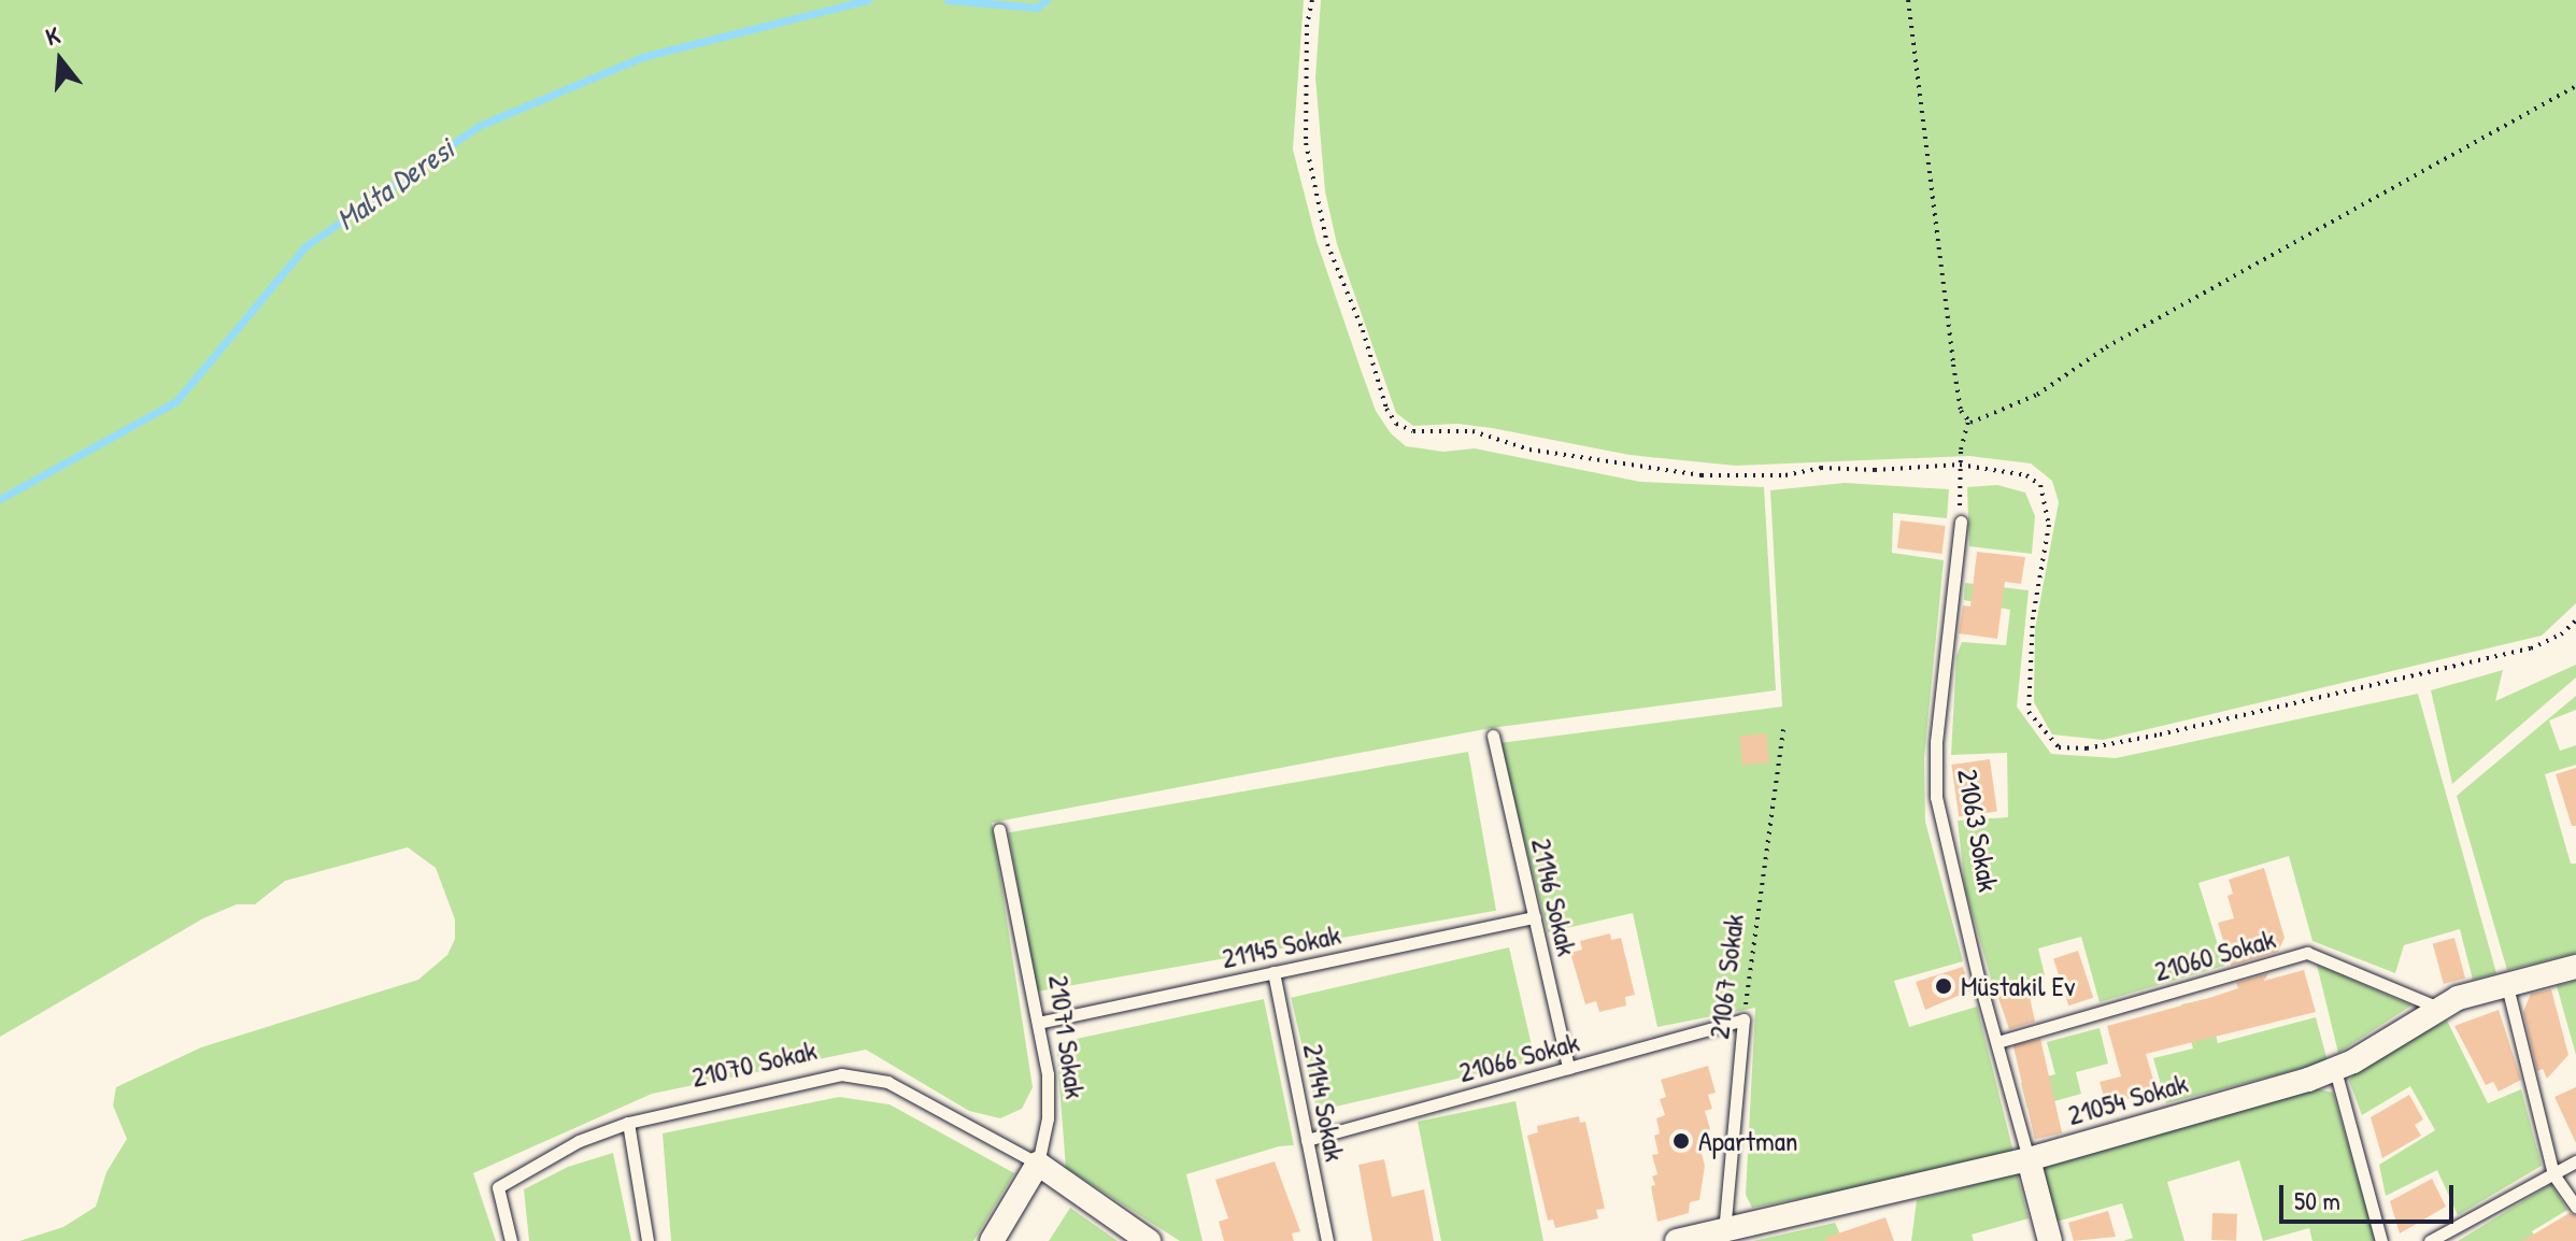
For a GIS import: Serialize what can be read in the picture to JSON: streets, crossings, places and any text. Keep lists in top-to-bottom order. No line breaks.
{"streets":{"street":["21063 Sokak","21071 Sokak","21070 Sokak","21054 Sokak"],"lane":["21146 Sokak","21145 Sokak","21060 Sokak","21067 Sokak","21066 Sokak","21144 Sokak"]},"crossings":[["21063 Sokak","21060 Sokak"],["21063 Sokak","21054 Sokak"],["21146 Sokak","21145 Sokak"],["21146 Sokak","21066 Sokak"],["21145 Sokak","21071 Sokak"],["21145 Sokak","21144 Sokak"],["21060 Sokak","21054 Sokak"],["21067 Sokak","21066 Sokak"],["21067 Sokak","21054 Sokak"],["21071 Sokak","21070 Sokak"],["21066 Sokak","21144 Sokak"]],"water":["Malta Deresi"],"places":["Müstakil Ev","Apartman"],"scale_bar":"50 m","north":"top"}
